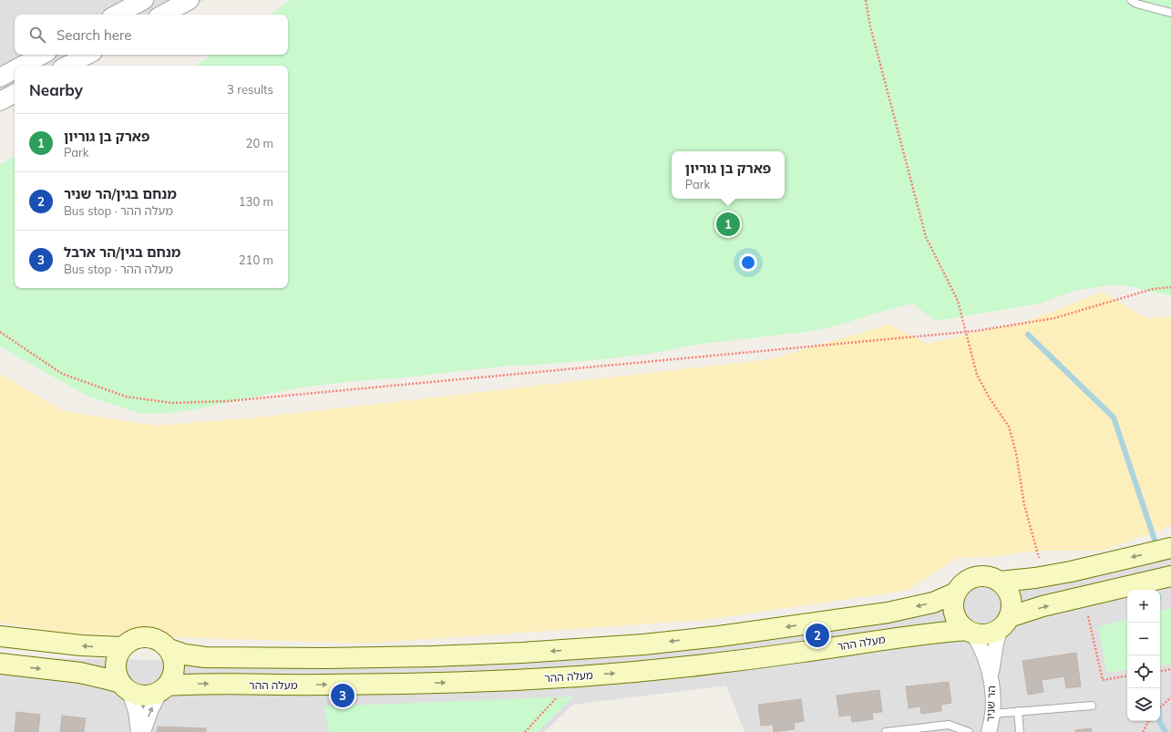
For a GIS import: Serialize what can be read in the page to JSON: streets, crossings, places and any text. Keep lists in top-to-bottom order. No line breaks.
{"streets":{"main road":["מעלה ההר"],"street":["הר שניר"]},"crossings":[["מעלה ההר","הר שניר"]],"page":{"search":"Search here","heading":["Nearby","3 results"],"list":[{"mark":"1","name":"פארק בן גוריון","note":"Park","value":"20 m"},{"mark":"2","name":"מנחם בגין/הר שניר","note":"Bus stop · מעלה ההר","value":"130 m"},{"mark":"3","name":"מנחם בגין/הר ארבל","note":"Bus stop · מעלה ההר","value":"210 m"}],"popup":["פארק בן גוריון","Park"],"pins":["1","2","3"],"map_buttons":["+","−"]}}
